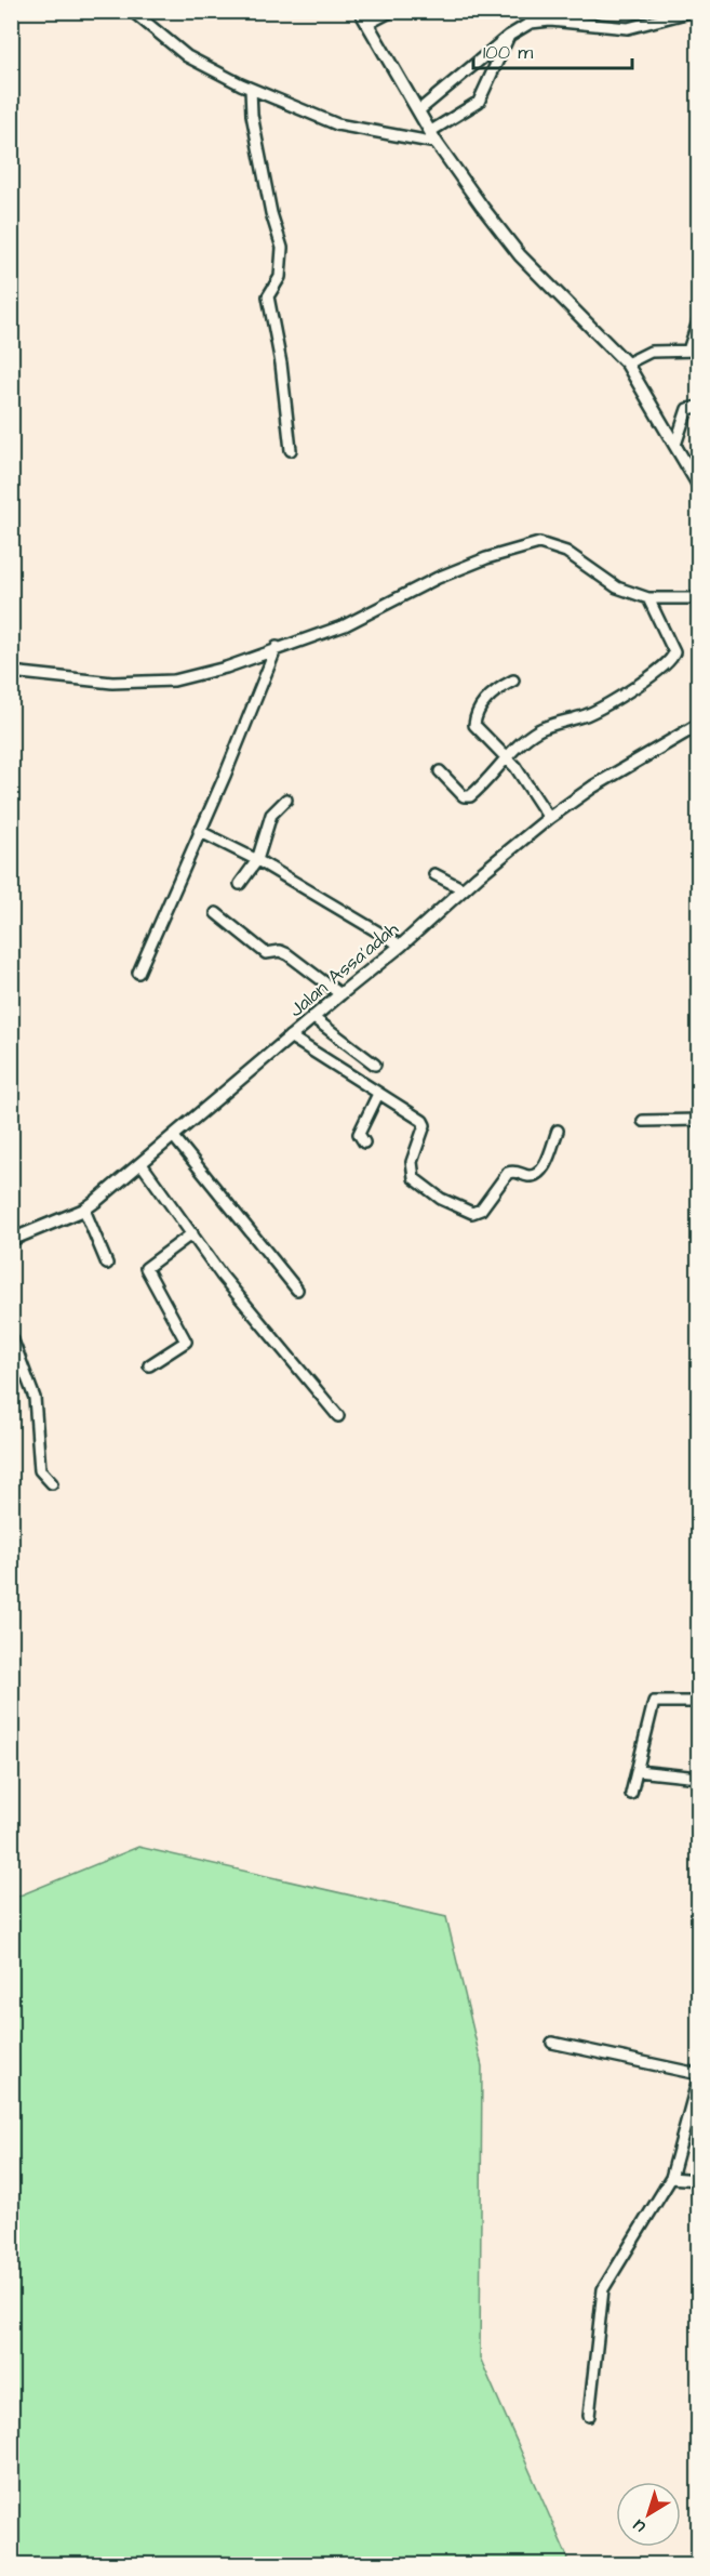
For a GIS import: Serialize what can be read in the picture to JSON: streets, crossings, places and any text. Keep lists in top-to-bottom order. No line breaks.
{"streets":{"street":["Jalan Assa'adah"]},"scale_bar":"100 m","north":"bottom left"}
